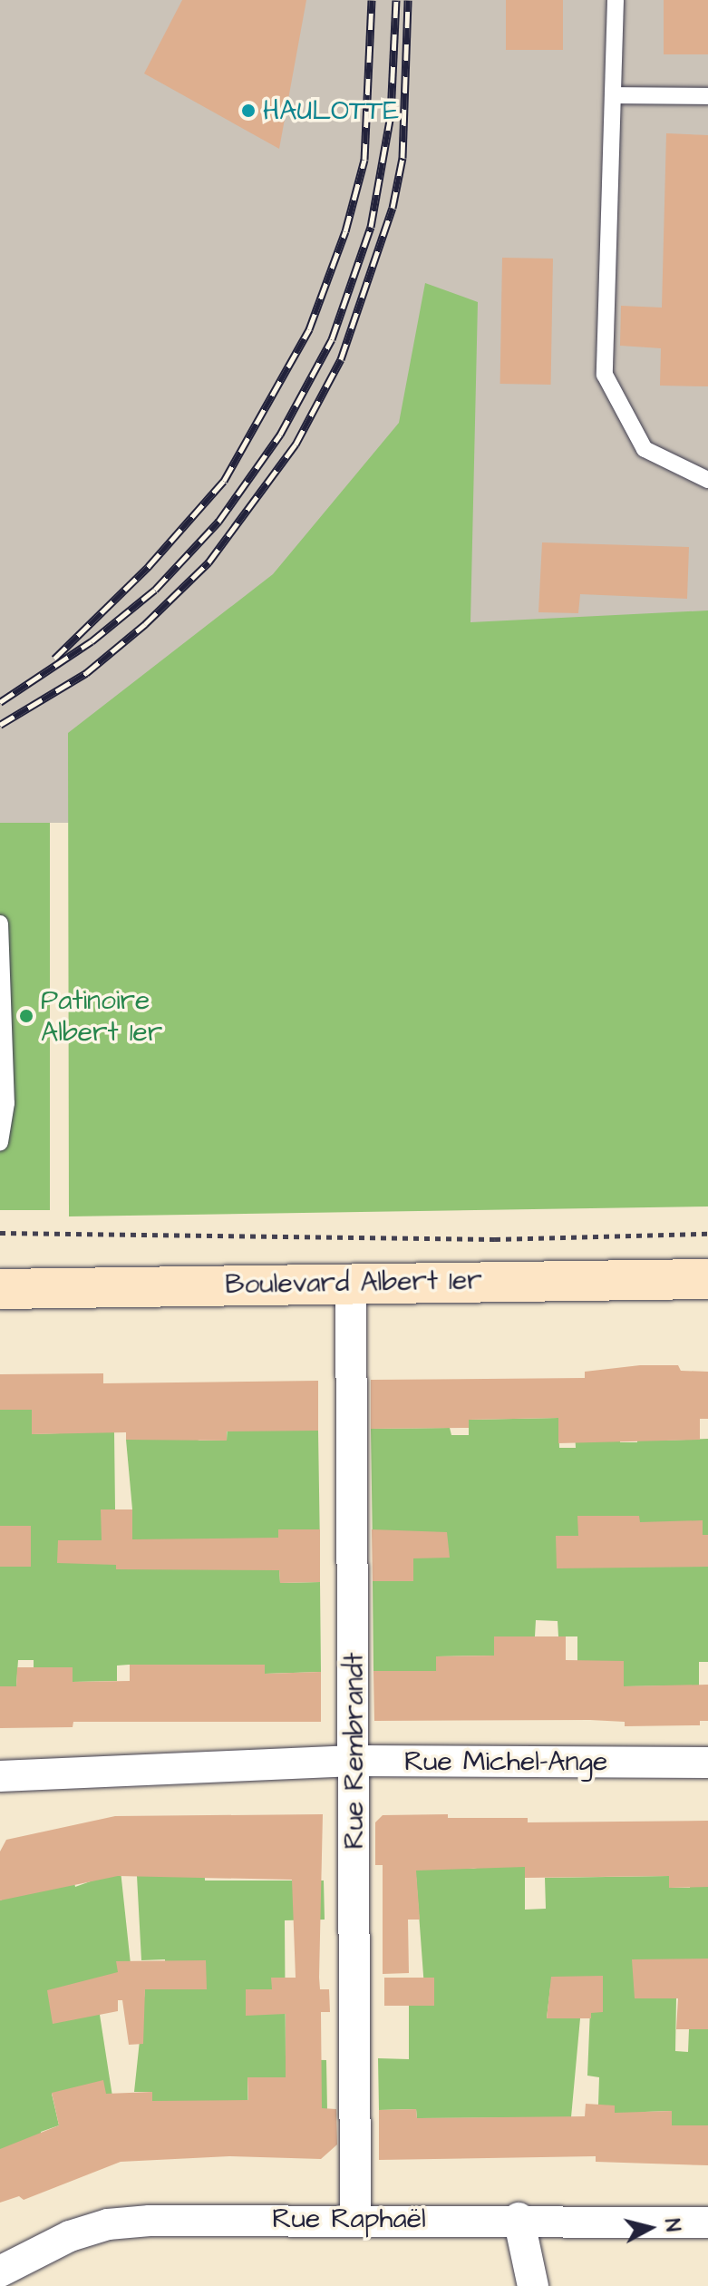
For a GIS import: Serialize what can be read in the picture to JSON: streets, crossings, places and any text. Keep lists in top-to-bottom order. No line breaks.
{"streets":{"main road":["Boulevard Albert 1er"],"street":["Rue Rembrandt","Rue Michel-Ange","Rue Raphaël"]},"crossings":[["Boulevard Albert 1er","Rue Rembrandt"],["Rue Rembrandt","Rue Michel-Ange"],["Rue Rembrandt","Rue Raphaël"]],"places":["HAULOTTE","Patinoire Albert 1er"],"north":"right"}
